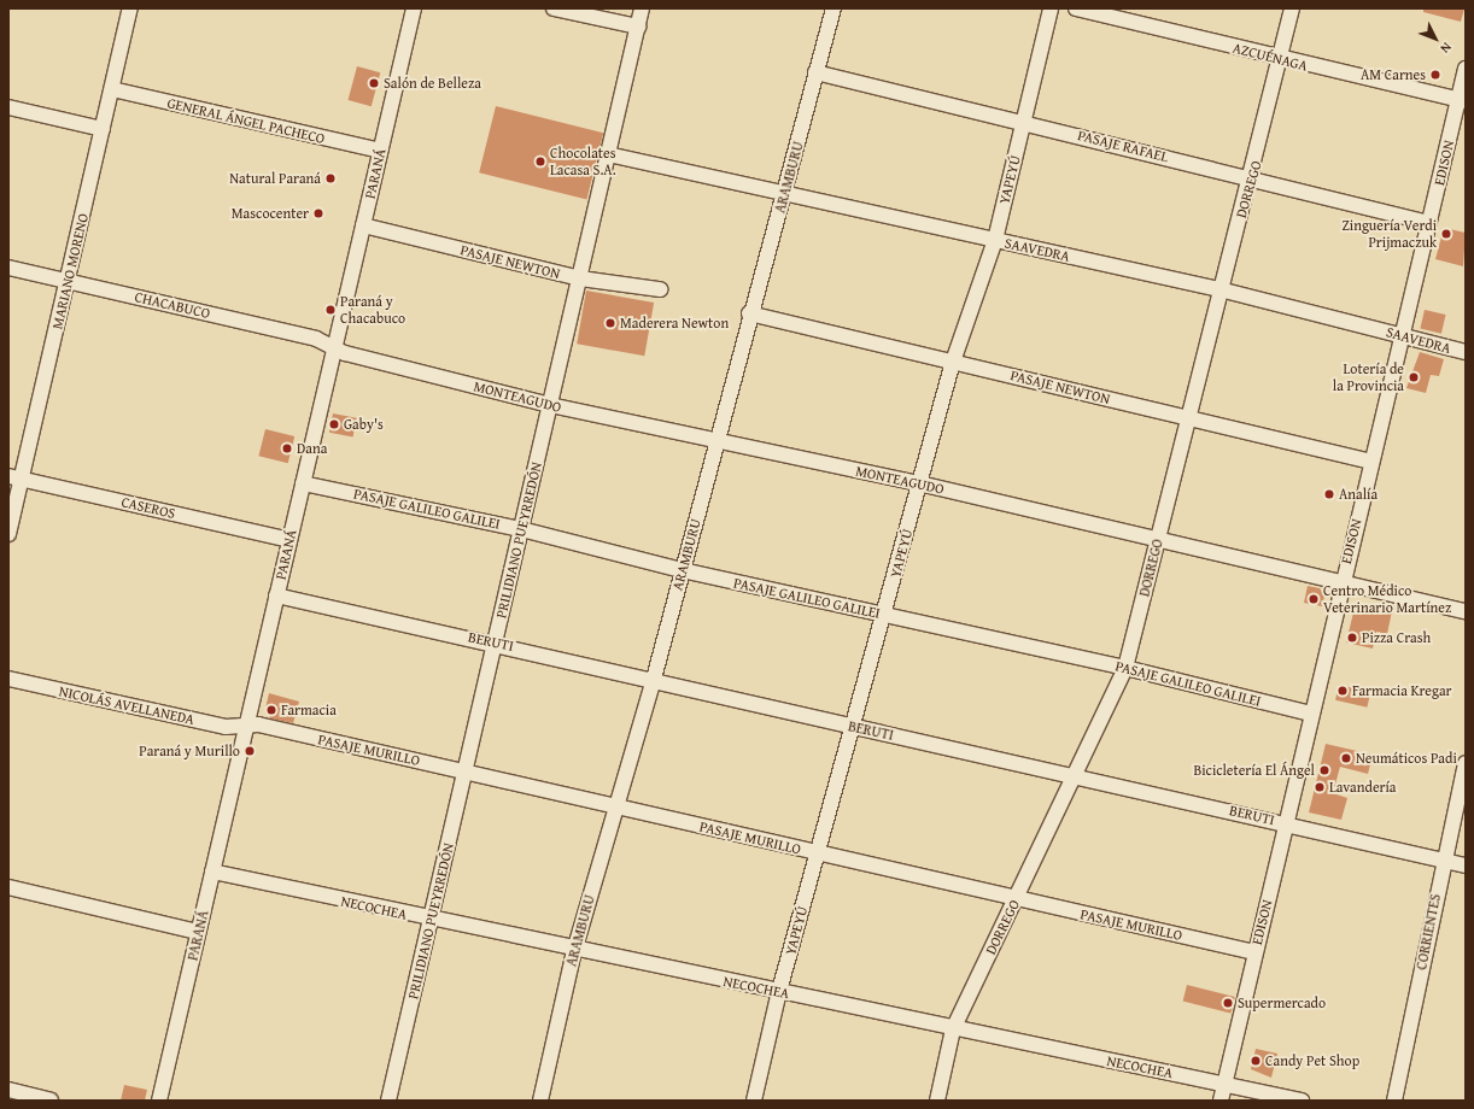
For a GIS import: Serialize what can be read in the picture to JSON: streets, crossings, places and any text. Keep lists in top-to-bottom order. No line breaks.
{"streets":{"street":["AZCUÉNAGA","GENERAL ÁNGEL PACHECO","PASAJE RAFAEL","EDISON","PARANÁ","ARAMBURU","YAPEYÚ","DORREGO","SAAVEDRA","PASAJE NEWTON","MARIANO MORENO","CHACABUCO","MONTEAGUDO","CASEROS","PASAJE GALILEO GALILEI","PRILIDIANO PUEYRREDÓN","BERUTI","NICOLÁS AVELLANEDA","PASAJE MURILLO","NECOCHEA","CORRIENTES"]},"crossings":[["AZCUÉNAGA","EDISON"],["AZCUÉNAGA","DORREGO"],["GENERAL ÁNGEL PACHECO","PARANÁ"],["GENERAL ÁNGEL PACHECO","MARIANO MORENO"],["PASAJE RAFAEL","EDISON"],["PASAJE RAFAEL","ARAMBURU"],["PASAJE RAFAEL","YAPEYÚ"],["PASAJE RAFAEL","DORREGO"],["EDISON","SAAVEDRA"],["EDISON","PASAJE NEWTON"],["EDISON","MONTEAGUDO"],["EDISON","PASAJE GALILEO GALILEI"],["EDISON","BERUTI"],["EDISON","PASAJE MURILLO"],["EDISON","NECOCHEA"],["PARANÁ","PASAJE NEWTON"],["PARANÁ","CHACABUCO"],["PARANÁ","MONTEAGUDO"],["PARANÁ","CASEROS"],["PARANÁ","PASAJE GALILEO GALILEI"],["PARANÁ","BERUTI"],["PARANÁ","NICOLÁS AVELLANEDA"],["PARANÁ","PASAJE MURILLO"],["PARANÁ","NECOCHEA"],["ARAMBURU","SAAVEDRA"],["ARAMBURU","PASAJE NEWTON"],["ARAMBURU","MONTEAGUDO"],["ARAMBURU","PASAJE GALILEO GALILEI"],["ARAMBURU","BERUTI"],["ARAMBURU","PASAJE MURILLO"],["ARAMBURU","NECOCHEA"],["YAPEYÚ","SAAVEDRA"],["YAPEYÚ","PASAJE NEWTON"],["YAPEYÚ","MONTEAGUDO"],["YAPEYÚ","PASAJE GALILEO GALILEI"],["YAPEYÚ","BERUTI"],["YAPEYÚ","PASAJE MURILLO"],["YAPEYÚ","NECOCHEA"],["DORREGO","SAAVEDRA"],["DORREGO","PASAJE NEWTON"],["DORREGO","MONTEAGUDO"],["DORREGO","PASAJE GALILEO GALILEI"],["DORREGO","BERUTI"],["DORREGO","PASAJE MURILLO"],["DORREGO","NECOCHEA"],["SAAVEDRA","PRILIDIANO PUEYRREDÓN"],["PASAJE NEWTON","PRILIDIANO PUEYRREDÓN"],["MARIANO MORENO","CHACABUCO"],["MARIANO MORENO","CASEROS"],["CHACABUCO","MONTEAGUDO"],["MONTEAGUDO","PRILIDIANO PUEYRREDÓN"],["PASAJE GALILEO GALILEI","PRILIDIANO PUEYRREDÓN"],["PRILIDIANO PUEYRREDÓN","BERUTI"],["PRILIDIANO PUEYRREDÓN","PASAJE MURILLO"],["PRILIDIANO PUEYRREDÓN","NECOCHEA"],["BERUTI","CORRIENTES"],["NICOLÁS AVELLANEDA","PASAJE MURILLO"]],"places":["AM Carnes","Salón de Belleza","Chocolates Lacasa S.A.","Natural Paraná","Mascocenter","Zinguería Verdi Prijmaczuk","Paraná y Chacabuco","Maderera Newton","Lotería de la Provincia","Gaby's","Dana","Analía","Centro Médico Veterinario Martínez","Pizza Crash","Farmacia Kregar","Farmacia","Paraná y Murillo","Neumáticos Padi","Bicicletería El Ángel","Lavandería","Supermercado","Candy Pet Shop"],"north":"bottom right"}
